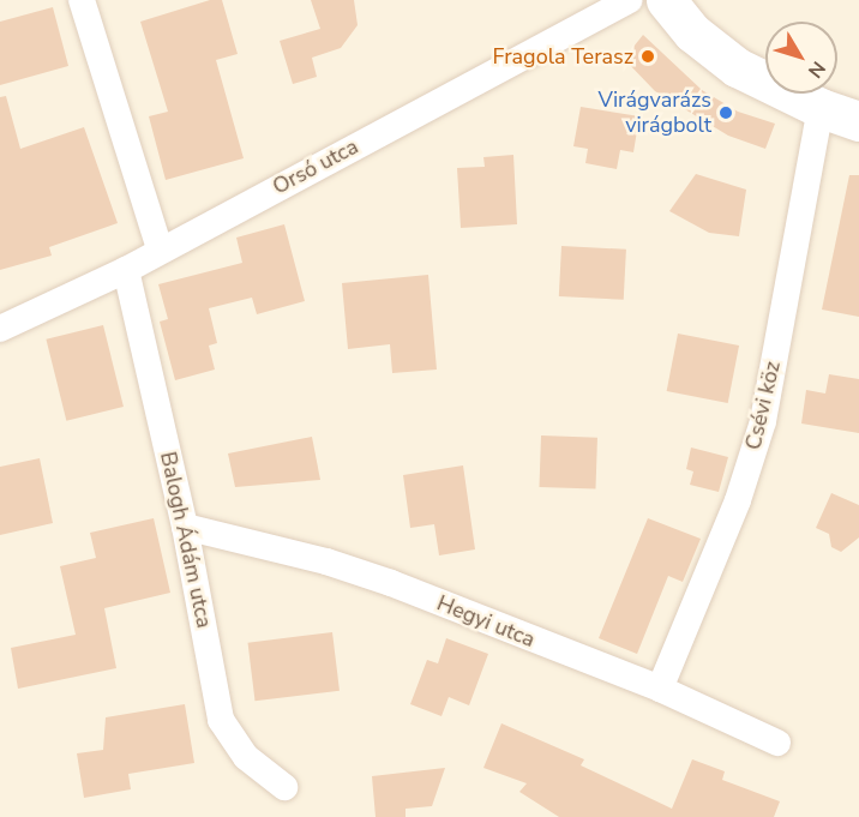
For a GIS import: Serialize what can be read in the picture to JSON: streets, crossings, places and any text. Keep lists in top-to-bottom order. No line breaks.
{"streets":{"street":["Orsó utca","Csévi köz","Balogh Ádám utca","Hegyi utca"]},"crossings":[["Orsó utca","Balogh Ádám utca"],["Csévi köz","Hegyi utca"],["Balogh Ádám utca","Hegyi utca"]],"places":["Fragola Terasz","Virágvarázs virágbolt"],"north":"bottom right"}
